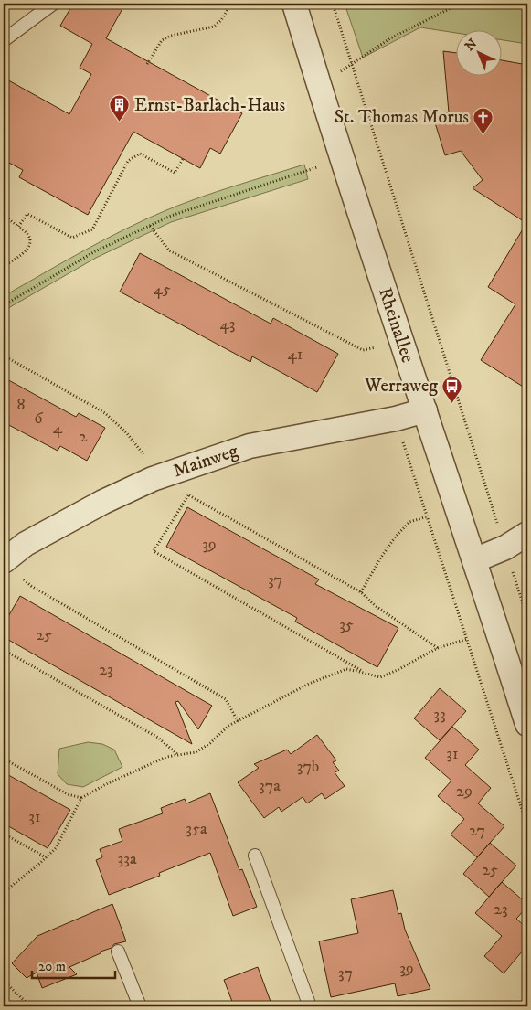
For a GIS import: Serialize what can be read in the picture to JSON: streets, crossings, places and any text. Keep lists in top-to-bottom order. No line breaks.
{"streets":{"street":["Rheinallee","Mainweg"]},"crossings":[["Rheinallee","Mainweg"]],"places":{"building":["Ernst-Barlach-Haus"],"church":["St. Thomas Morus"],"bus stop":["Werraweg"]},"house_numbers":["45","43","41","8","6","4","2","39","37","35","25","23","33","31","37b","37a","29","31","35a","27","33a","25","23","39","37"],"scale_bar":"20 m","north":"top left"}
